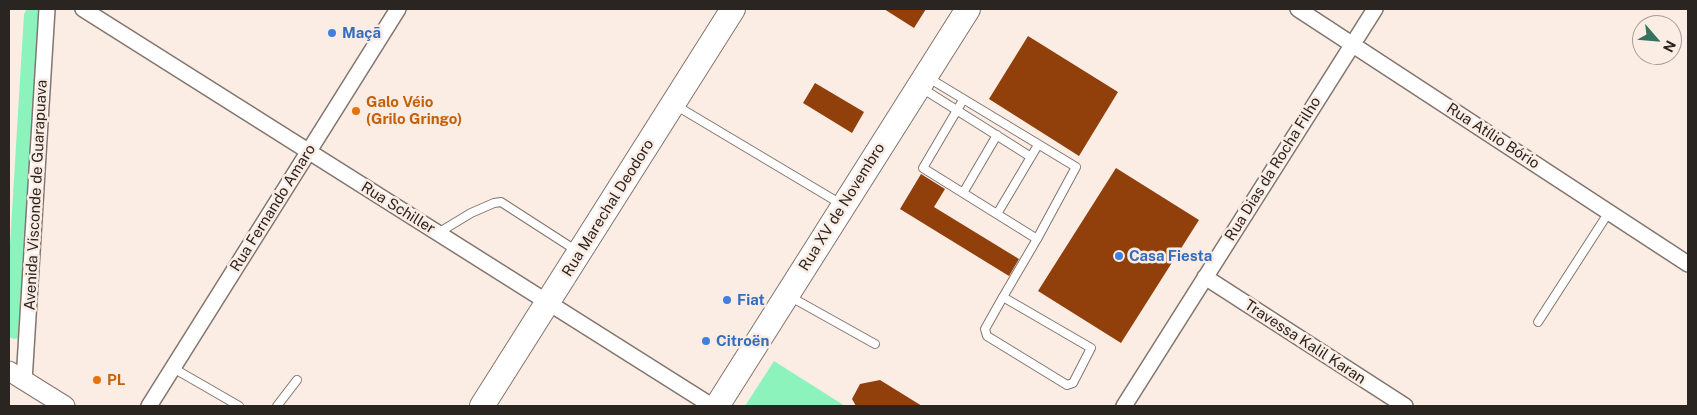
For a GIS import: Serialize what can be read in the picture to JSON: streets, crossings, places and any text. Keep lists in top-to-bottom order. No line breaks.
{"streets":{"main road":["Rua XV de Novembro","Rua Marechal Deodoro"],"street":["Rua Atílio Bório","Rua Dias da Rocha Filho","Avenida Visconde de Guarapuava","Rua Fernando Amaro","Rua Schiller","Travessa Kalil Karan"]},"crossings":[["Rua Atílio Bório","Rua Dias da Rocha Filho"],["Rua Dias da Rocha Filho","Travessa Kalil Karan"],["Rua Fernando Amaro","Rua Schiller"],["Rua Schiller","Rua Marechal Deodoro"]],"places":["Maçã","Galo Véio (Grilo Gringo)","Casa Fiesta","Fiat","Citroën","PL"],"north":"bottom right"}
